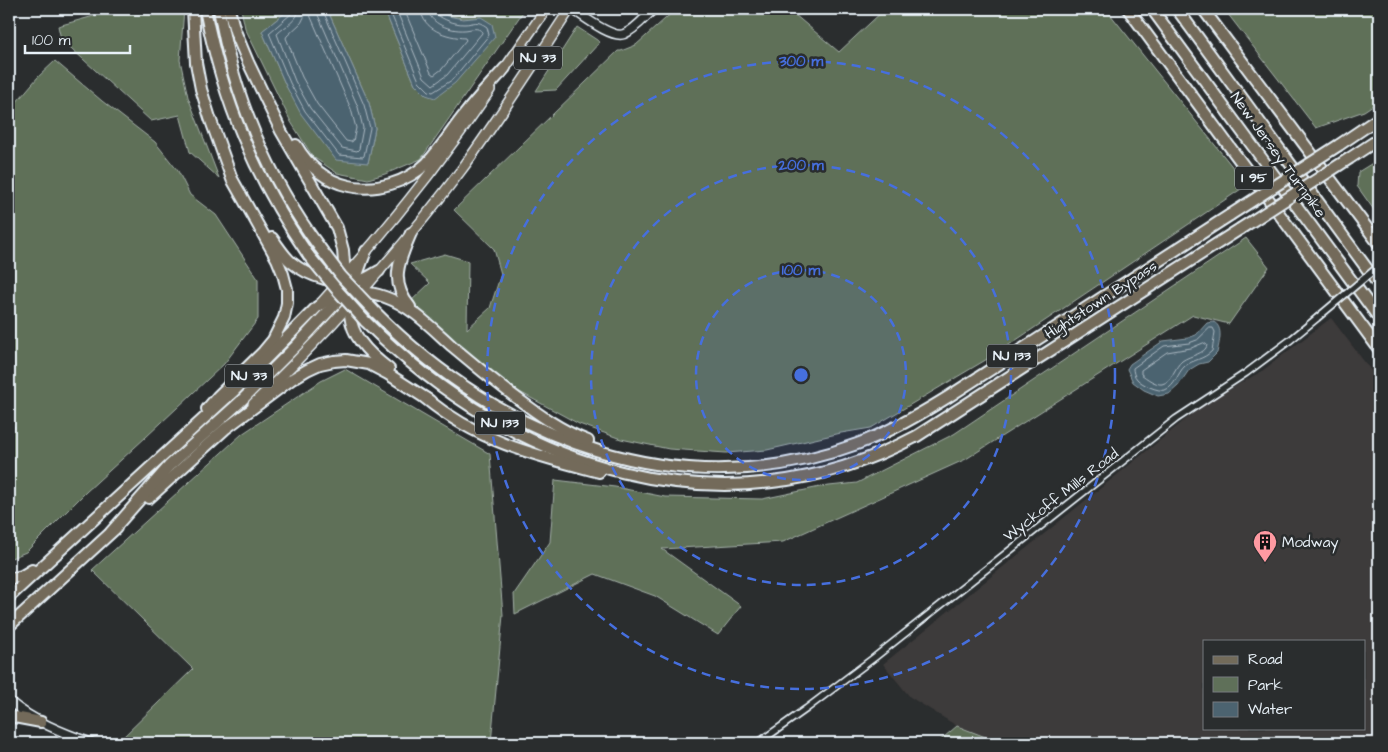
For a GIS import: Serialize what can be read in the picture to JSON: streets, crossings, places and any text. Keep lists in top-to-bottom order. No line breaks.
{"streets":{"highway":["NJ 33","New Jersey Turnpike","I 95","Hightstown Bypass","NJ 133"],"street":["Wyckoff Mills Road"]},"places":{"building":["Modway"]},"legend":["Road","Park","Water"],"scale_bar":"100 m","rings":["300 m","200 m","100 m"]}
